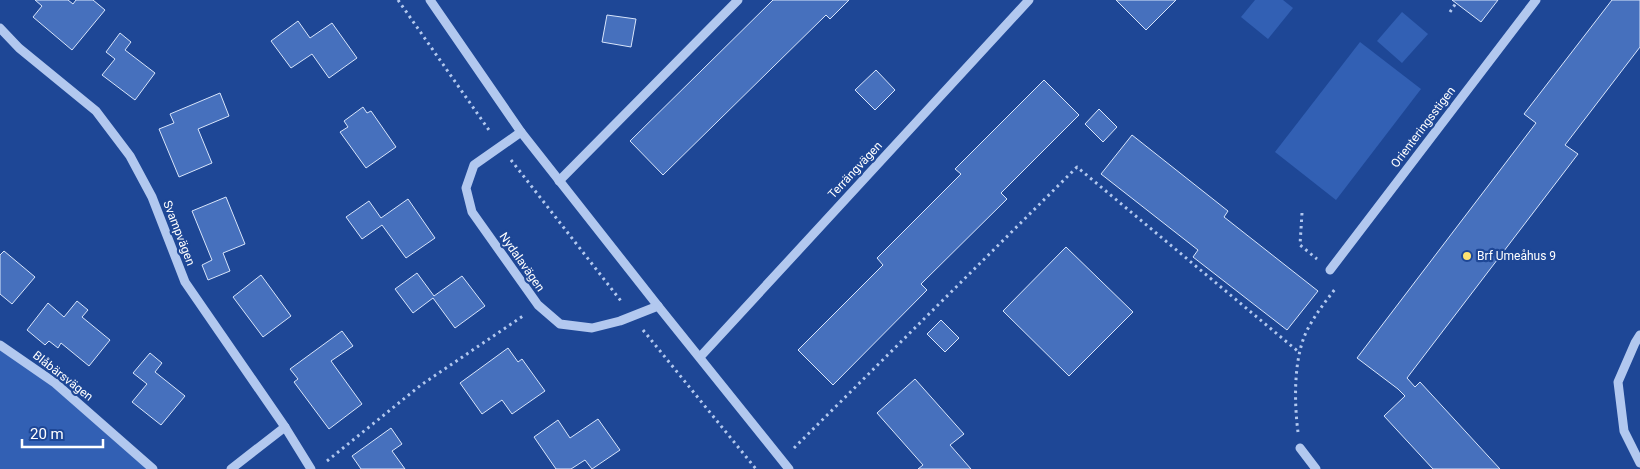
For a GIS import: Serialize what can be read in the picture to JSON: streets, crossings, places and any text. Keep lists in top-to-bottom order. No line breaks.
{"streets":{"street":["Orienteringsstigen","Terrängvägen","Svampvägen","Nydalavägen","Blåbärsvägen"]},"places":["Brf Umeåhus 9"],"scale_bar":"20 m"}
